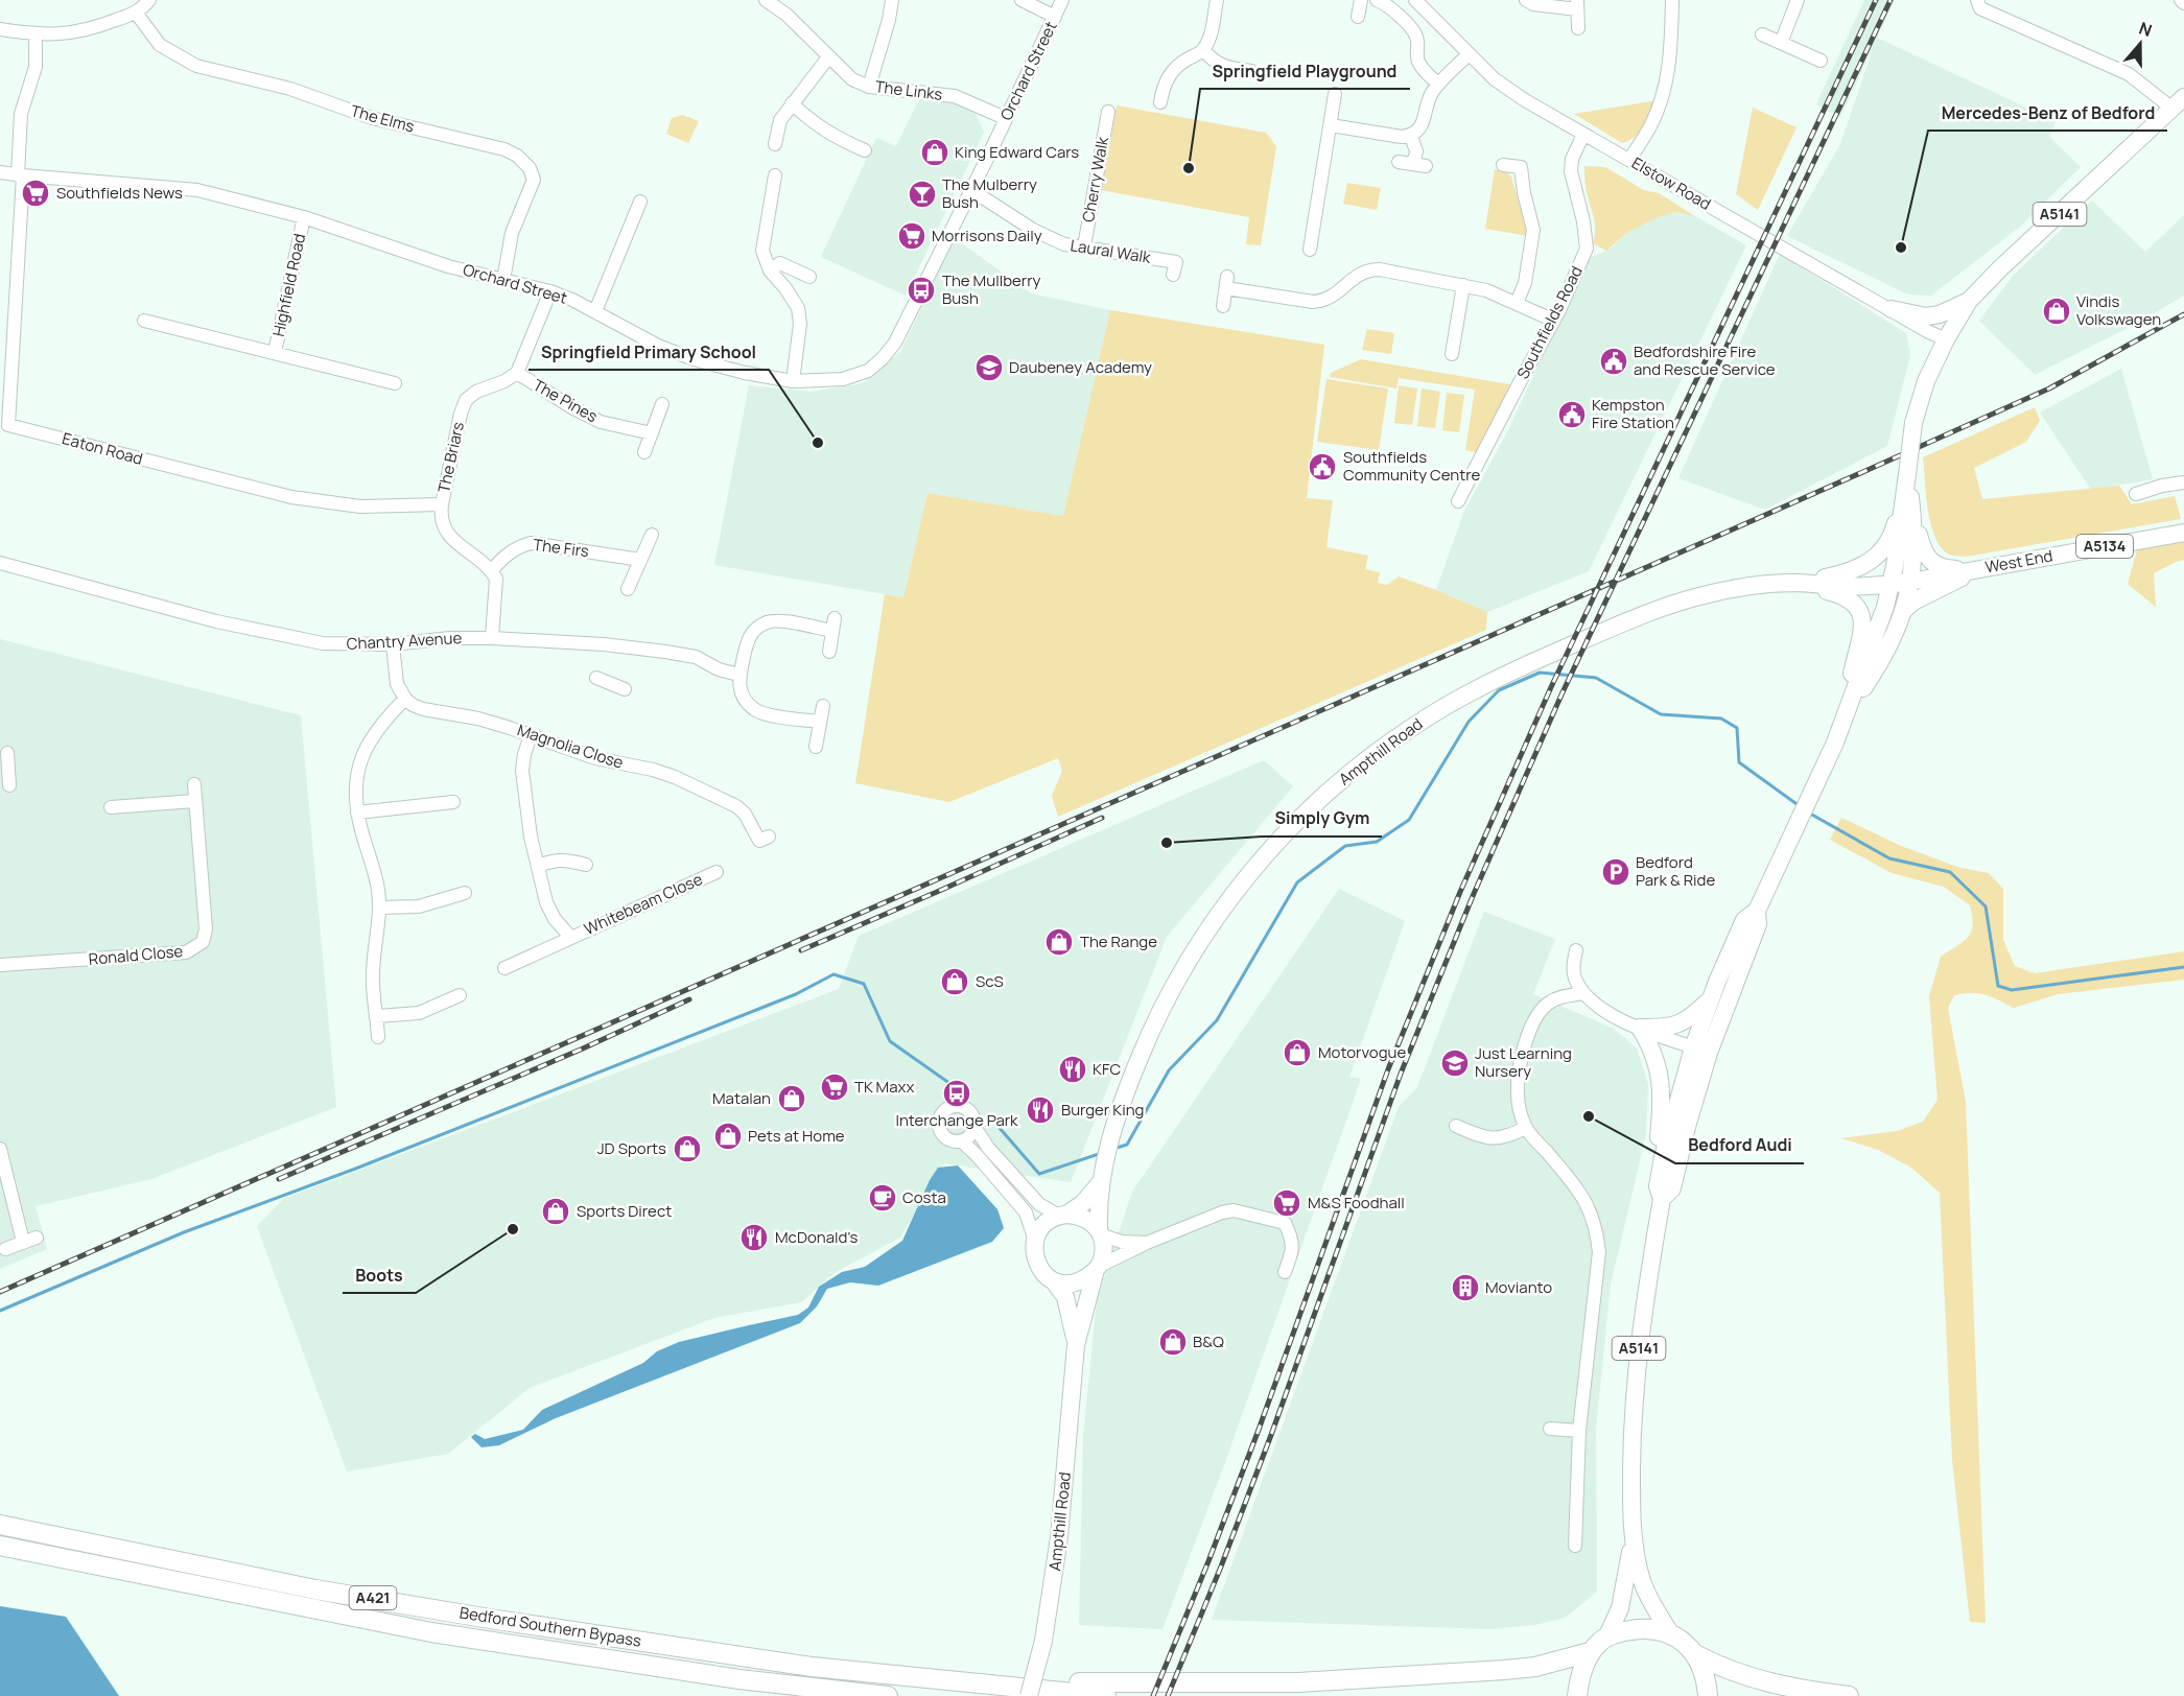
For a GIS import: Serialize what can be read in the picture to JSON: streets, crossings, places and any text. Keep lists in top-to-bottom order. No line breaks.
{"streets":{"highway":["A421","Bedford Southern Bypass"],"main road":["A5141","A5134","West End","Ampthill Road"],"street":["Orchard Street","The Links","The Elms","Cherry Walk","Elstow Road","Laural Walk","Highfield Road","Southfields Road","The Pines","Eaton Road","The Briars","The Firs","Chantry Avenue","Magnolia Close","Whitebeam Close","Ronald Close"]},"crossings":[["Orchard Street","The Links"],["Orchard Street","The Elms"],["Orchard Street","Laural Walk"],["Orchard Street","Highfield Road"],["Orchard Street","Eaton Road"],["Cherry Walk","Laural Walk"],["Elstow Road","A5141"],["Elstow Road","Southfields Road"],["A5141","West End"],["A5141","Ampthill Road"],["The Pines","The Briars"],["Eaton Road","The Briars"],["The Briars","The Firs"],["West End","Ampthill Road"],["Magnolia Close","Whitebeam Close"]],"places":{"shop":["King Edward Cars","Vindis Volkswagen","The Range","ScS","Motorvogue","Matalan","Pets at Home","JD Sports","Sports Direct","B&Q"],"other":["Springfield Playground","Mercedes-Benz of Bedford","Springfield Primary School","Simply Gym","Bedford Audi","Boots"],"supermarket":["Southfields News","Morrisons Daily","TK Maxx","M&S Foodhall"],"bar":["The Mulberry Bush"],"bus stop":["The Mullberry Bush","Interchange Park"],"public building":["Bedfordshire Fire and Rescue Service","Kempston Fire Station","Southfields Community Centre"],"school or university":["Daubeney Academy","Just Learning Nursery"],"parking":["Bedford Park & Ride"],"restaurant":["KFC","Burger King","McDonald's"],"cafe":["Costa"],"building":["Movianto"]},"north":"top"}
